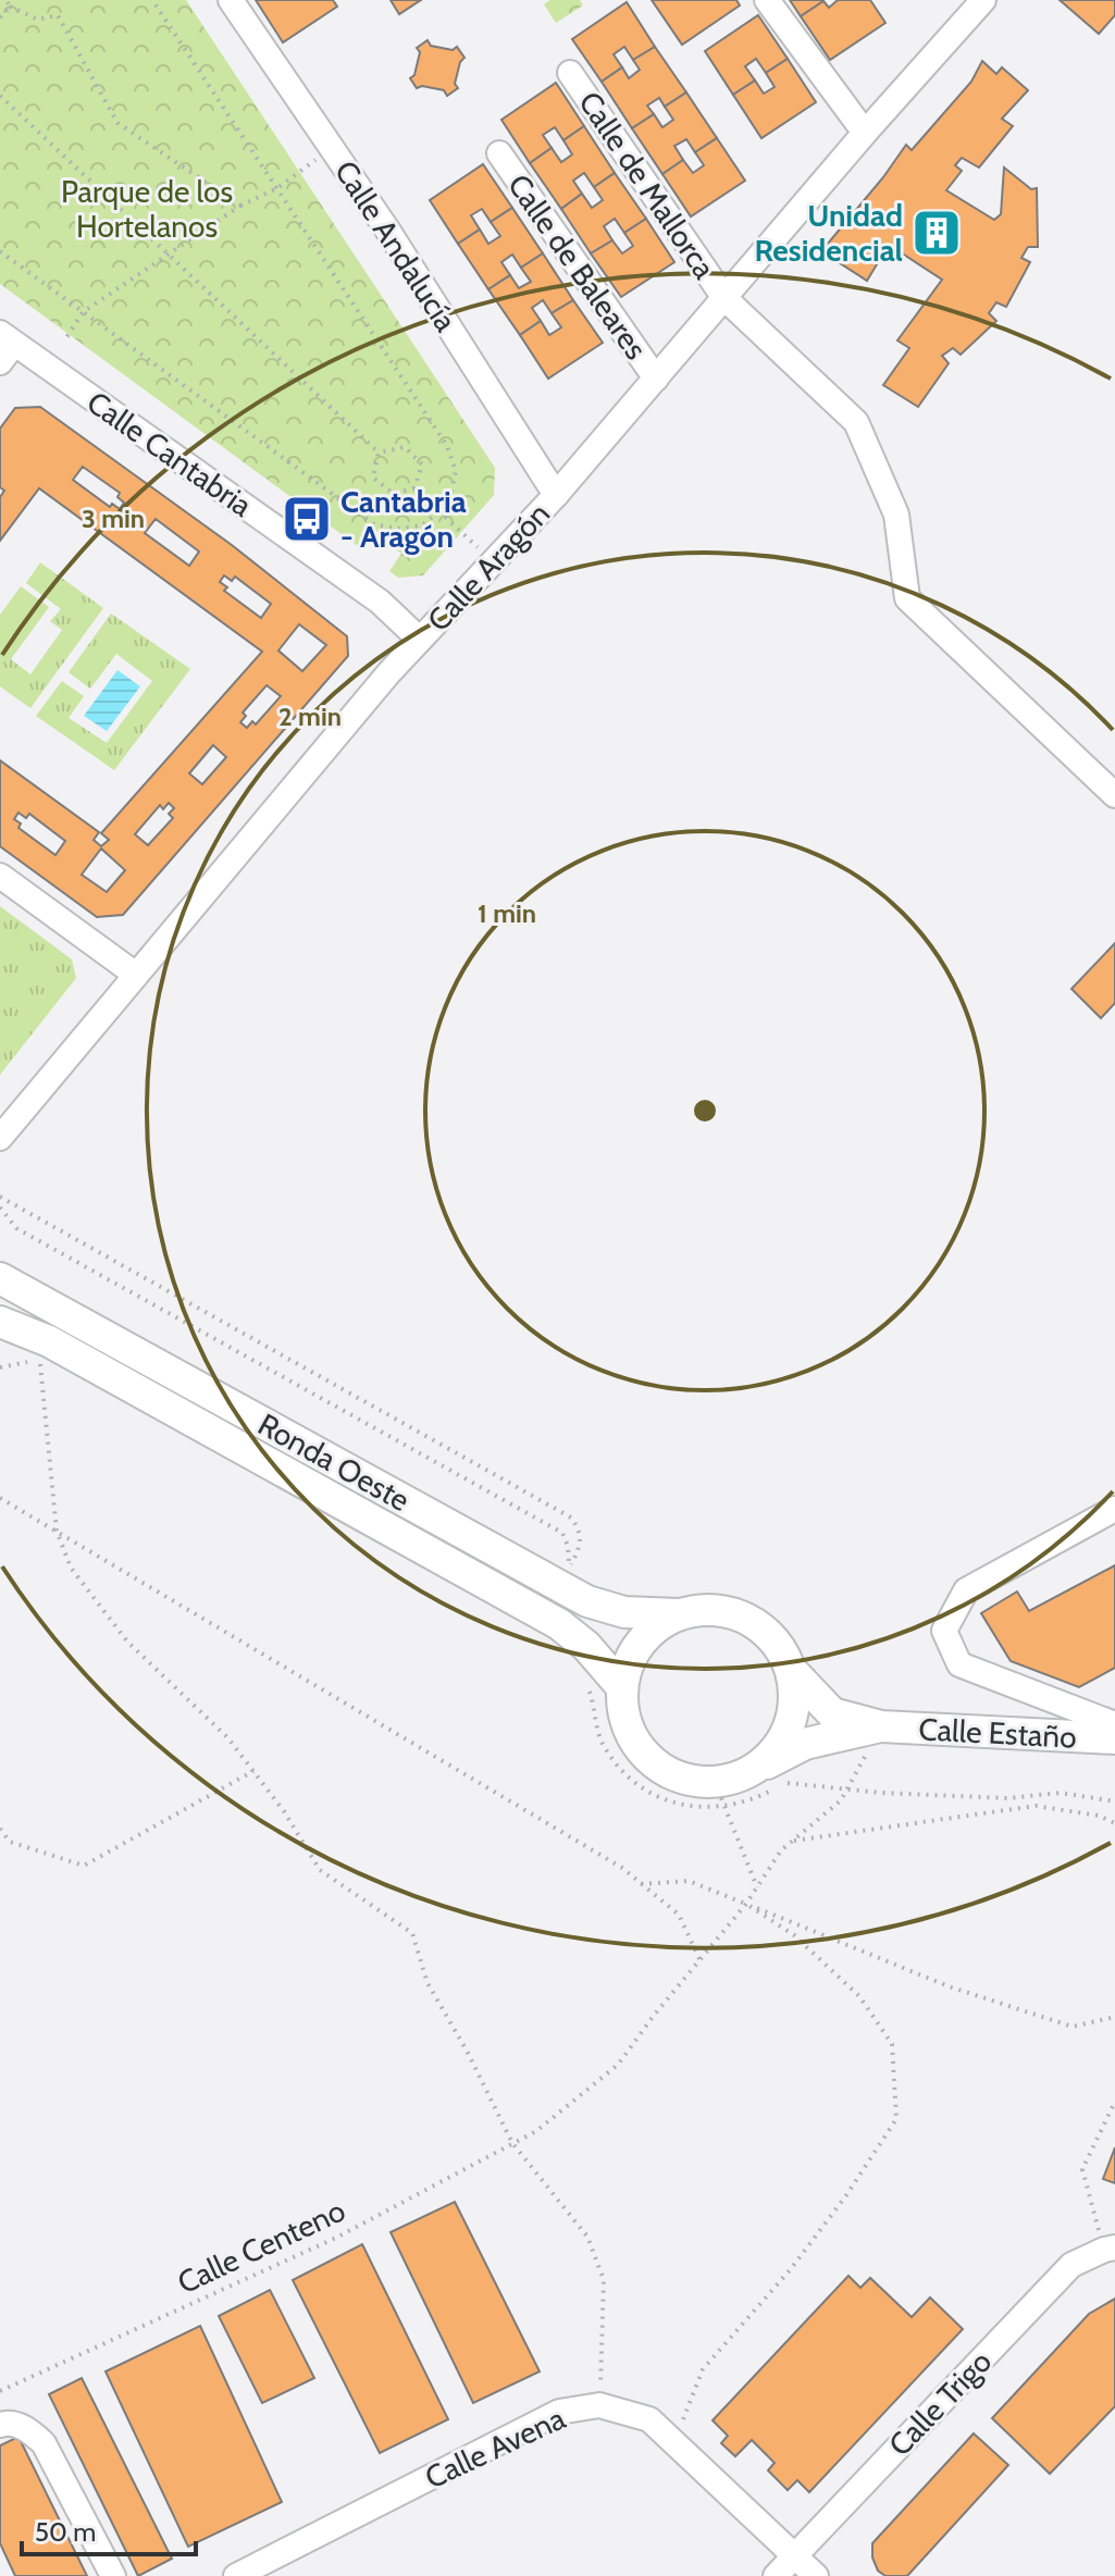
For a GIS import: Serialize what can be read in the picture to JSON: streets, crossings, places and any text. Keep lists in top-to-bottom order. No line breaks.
{"streets":{"main road":["Ronda Oeste","Calle Estaño"],"street":["Calle de Mallorca","Calle Andalucía","Calle de Baleares","Calle Cantabria","Calle Aragón","Calle Trigo","Calle Avena"],"path":["Calle Centeno"]},"crossings":[["Calle de Mallorca","Calle Aragón"],["Calle Andalucía","Calle Aragón"],["Calle de Baleares","Calle Aragón"],["Calle Cantabria","Calle Aragón"],["Ronda Oeste","Calle Estaño"],["Calle Estaño","Calle Centeno"],["Calle Trigo","Calle Avena"]],"parks":["Parque de los Hortelanos"],"places":{"building":["Unidad Residencial"],"bus stop":["Cantabria - Aragón"]},"scale_bar":"50 m","rings":["3 min","2 min","1 min"]}
